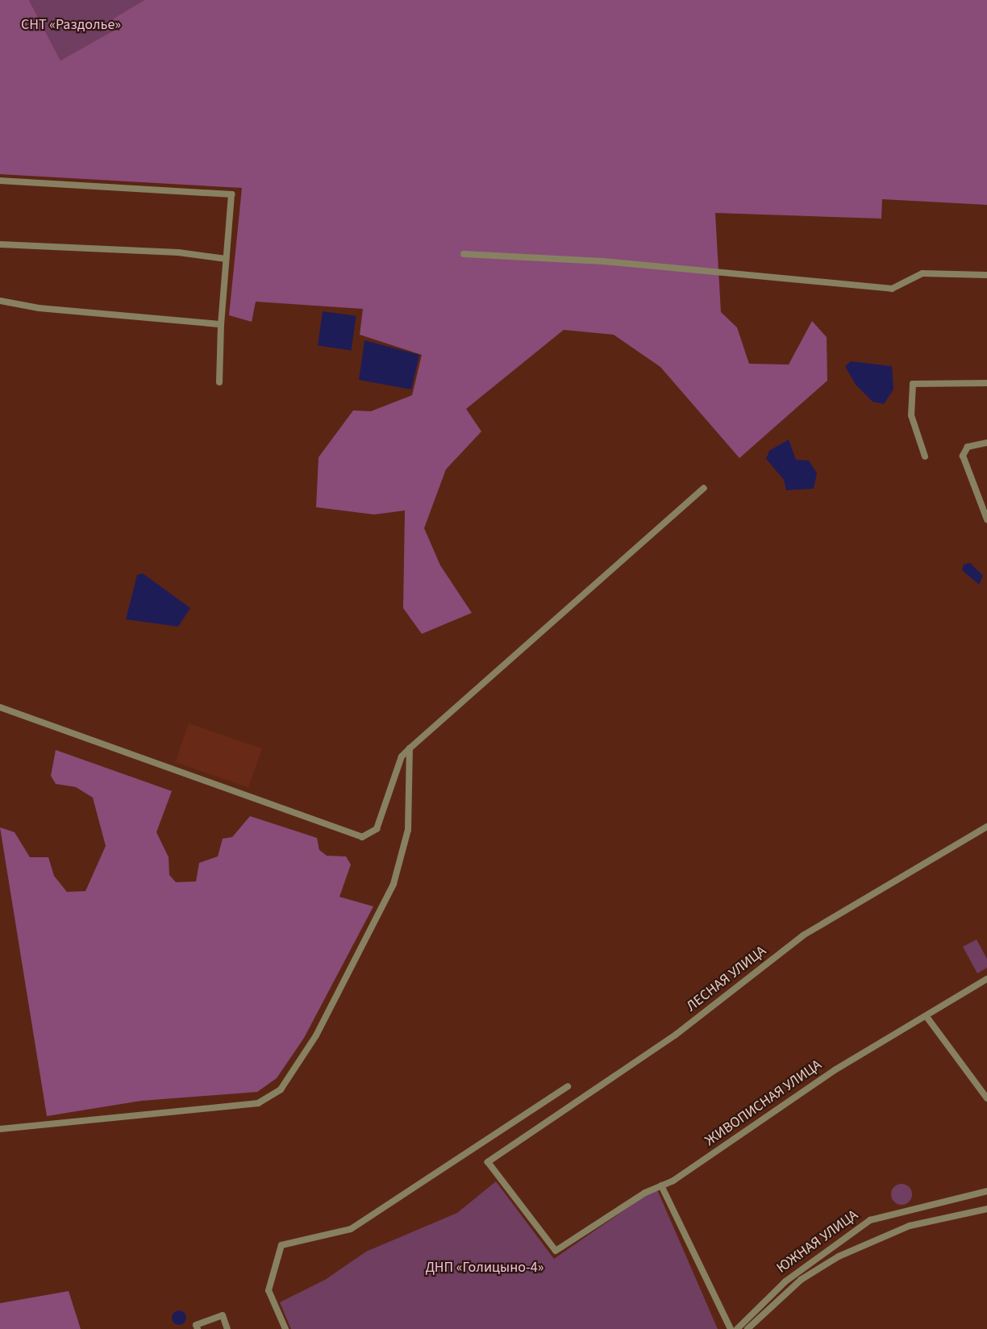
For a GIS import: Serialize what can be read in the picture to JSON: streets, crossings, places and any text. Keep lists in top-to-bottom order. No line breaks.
{"streets":{"street":["ЛЕСНАЯ УЛИЦА","ЖИВОПИСНАЯ УЛИЦА","ЮЖНАЯ УЛИЦА"]},"crossings":[["ЛЕСНАЯ УЛИЦА","ЖИВОПИСНАЯ УЛИЦА"]],"parks":["СНТ «Раздолье»","ДНП «Голицыно-4»"]}
